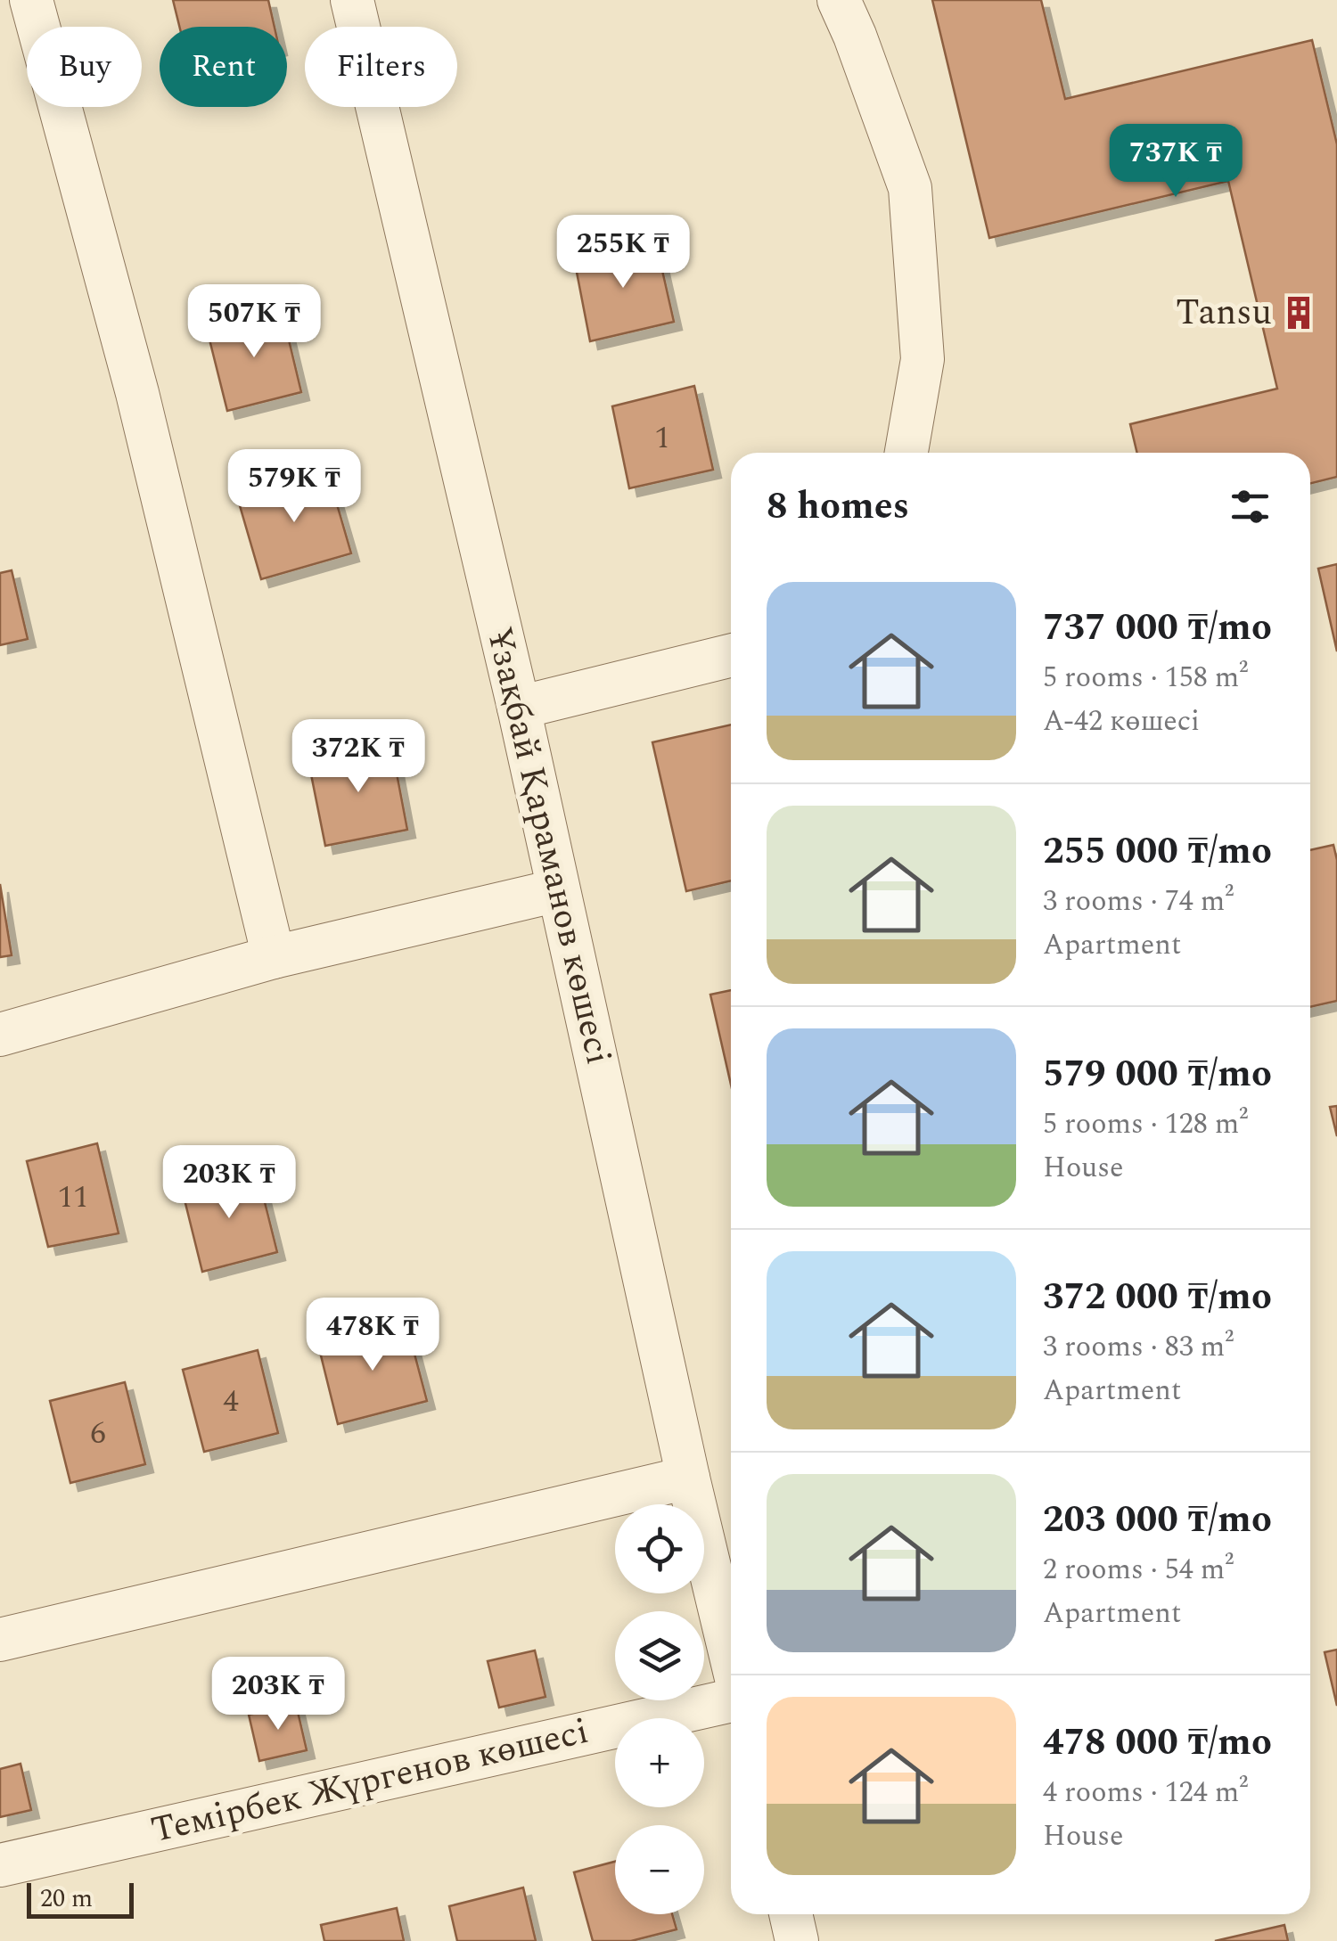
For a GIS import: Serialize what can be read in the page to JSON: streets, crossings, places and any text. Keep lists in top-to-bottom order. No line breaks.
{"streets":{"street":["Ұзақбай Қараманов көшесі","Темірбек Жүргенов көшесі"]},"places":{"building":["Tansu"]},"house_numbers":["1","11","4","6"],"scale_bar":"20 m","page":{"chip":["Buy","Rent","Filters"],"price":["737K ₸","255K ₸","507K ₸","579K ₸","372K ₸","203K ₸","478K ₸","203K ₸"],"heading":"8 homes","list":[{"name":"737 000 ₸/mo","note":"5 rooms · 158 m² · А-42 көшесі"},{"name":"255 000 ₸/mo","note":"3 rooms · 74 m² · Apartment"},{"name":"579 000 ₸/mo","note":"5 rooms · 128 m² · House"},{"name":"372 000 ₸/mo","note":"3 rooms · 83 m² · Apartment"},{"name":"203 000 ₸/mo","note":"2 rooms · 54 m² · Apartment"},{"name":"478 000 ₸/mo","note":"4 rooms · 124 m² · House"}],"map_buttons":["+","−"],"scale":"20 m"}}
